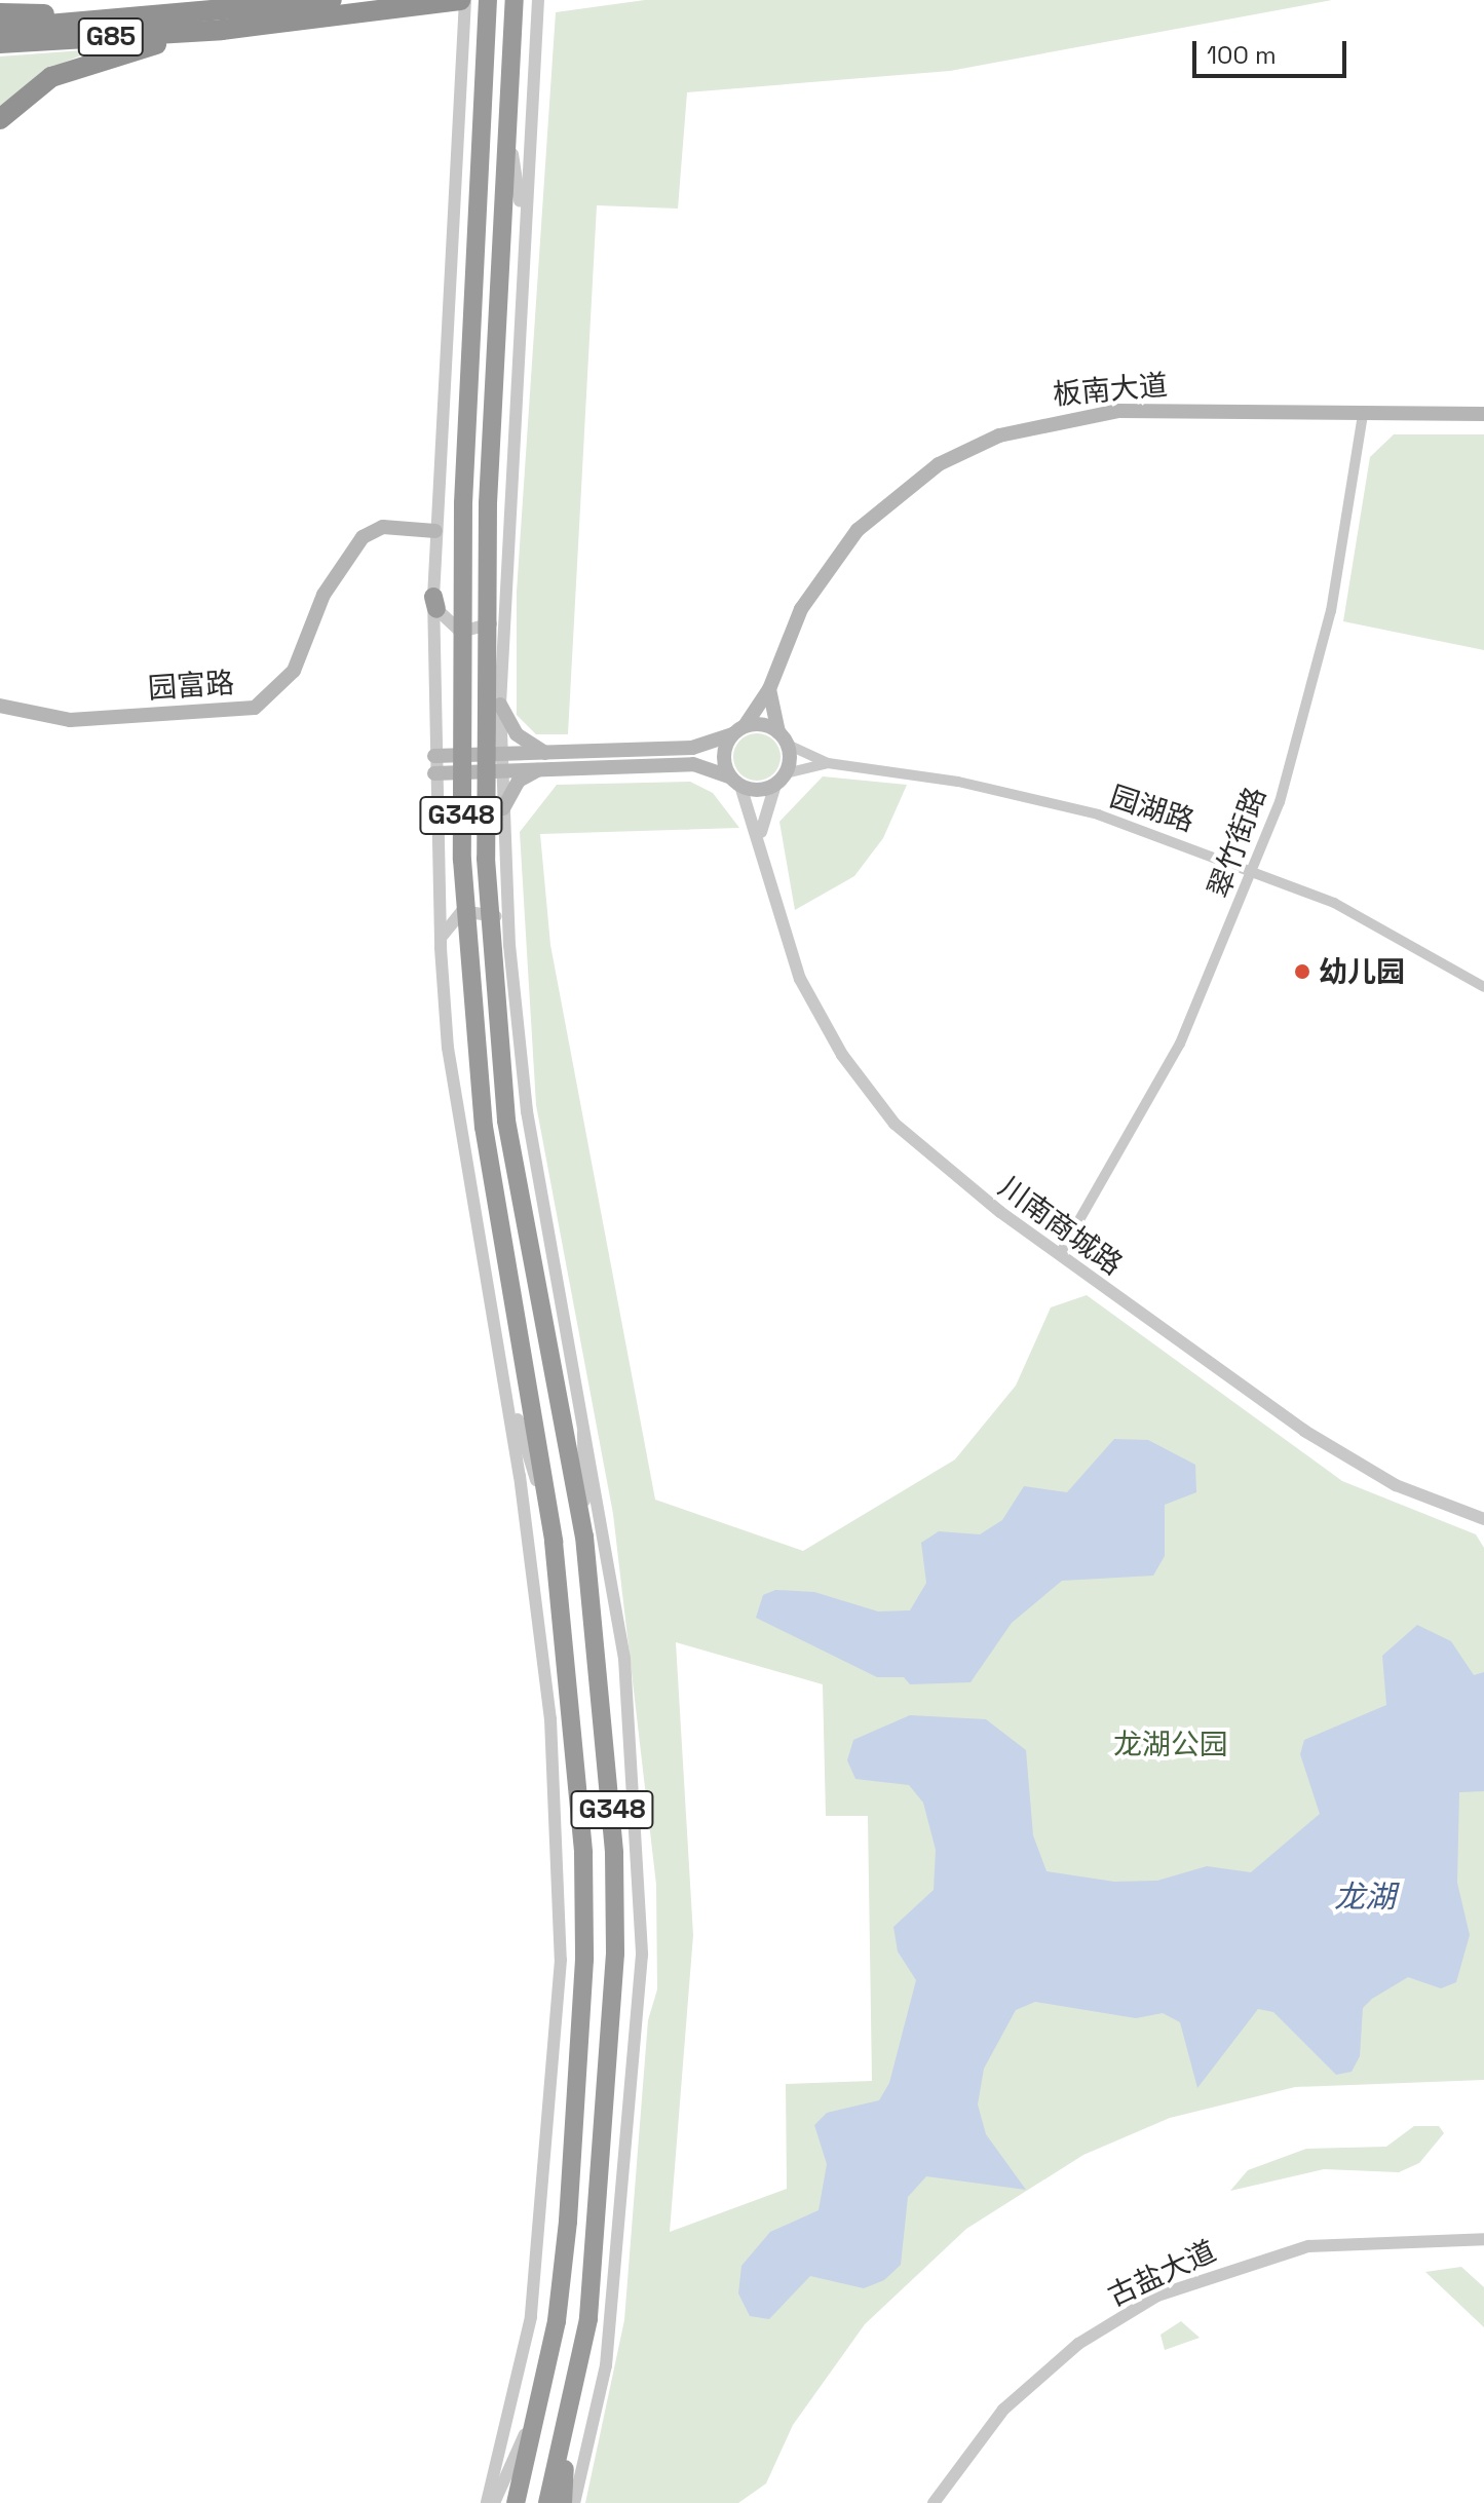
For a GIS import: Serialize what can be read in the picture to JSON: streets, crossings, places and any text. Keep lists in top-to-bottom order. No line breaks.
{"streets":{"highway":["G85","G348"],"main road":["板南大道","园富路"],"street":["园湖路","翠竹街路","川南商城路","古盐大道"]},"crossings":[["板南大道","翠竹街路"],["园湖路","翠竹街路"],["翠竹街路","川南商城路"]],"water":["龙湖"],"parks":["龙湖公园"],"places":["幼儿园"],"scale_bar":"100 m"}
